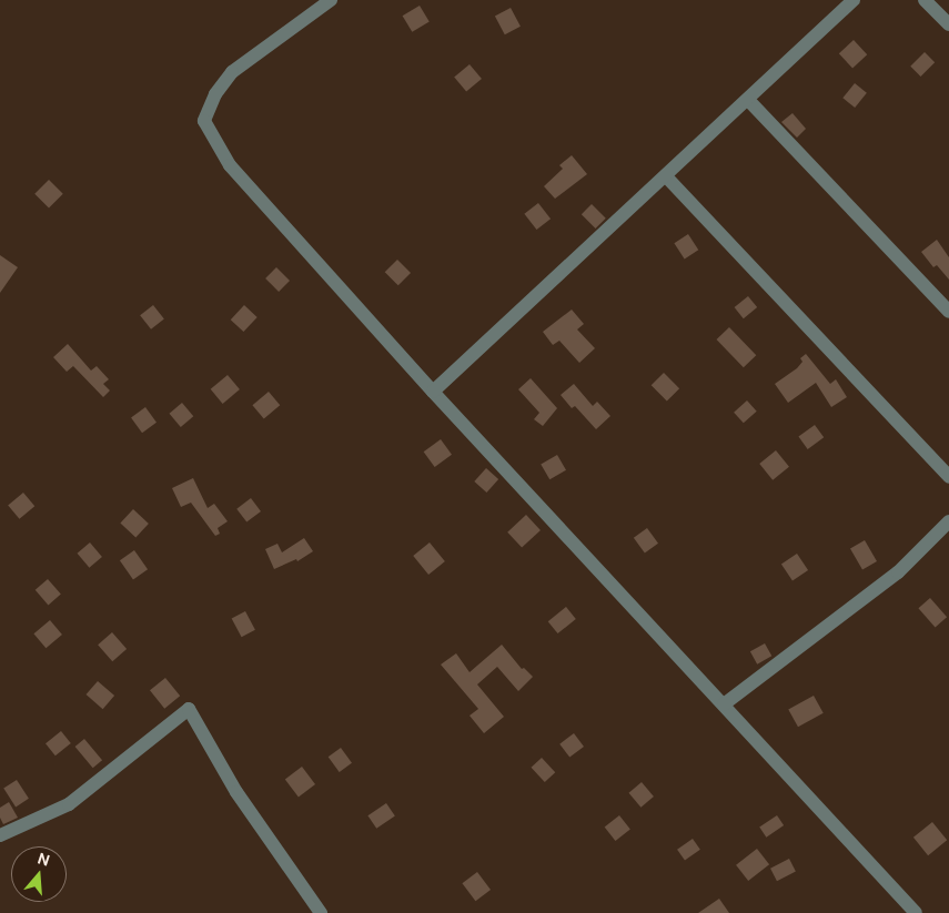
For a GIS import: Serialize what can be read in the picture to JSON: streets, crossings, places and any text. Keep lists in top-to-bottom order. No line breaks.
{"north":"top"}
